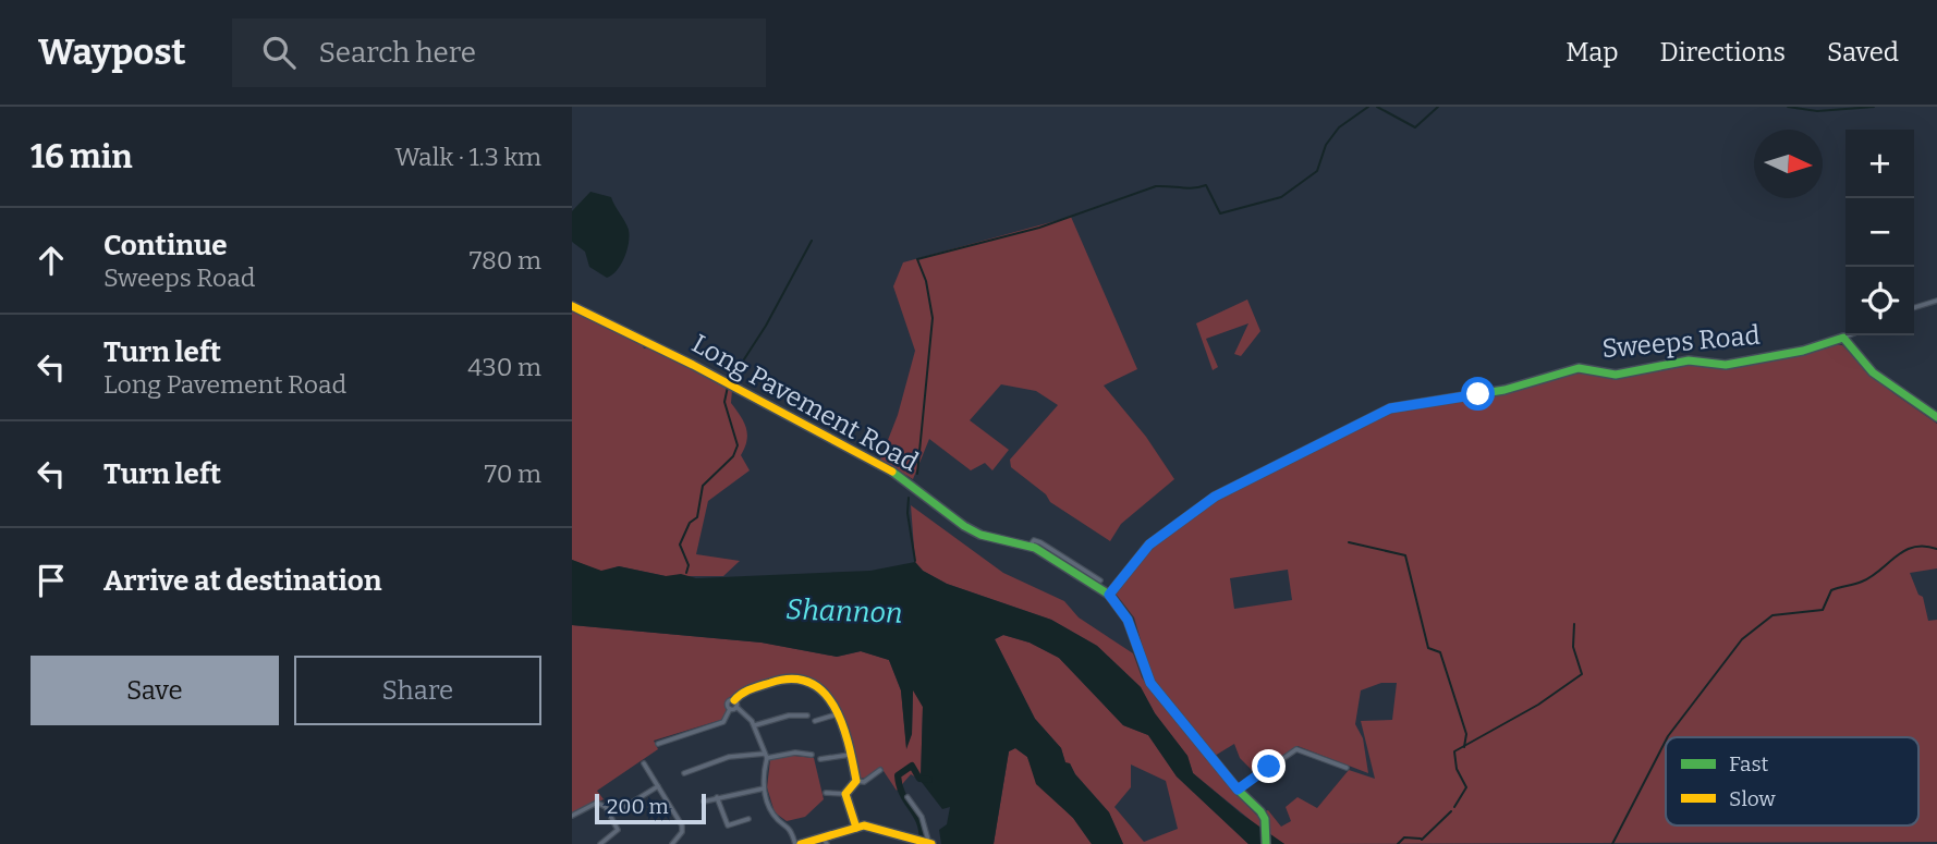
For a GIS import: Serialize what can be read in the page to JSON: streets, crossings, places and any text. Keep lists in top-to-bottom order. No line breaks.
{"streets":{"street":["Sweeps Road","Long Pavement Road"]},"crossings":[["Sweeps Road","Long Pavement Road"]],"water":["Shannon"],"legend":["Fast","Slow"],"scale_bar":"200 m","north":"right","page":{"header":"Waypost","search":"Search here","nav":["Map","Directions","Saved"],"heading":["16 min","Walk · 1.3 km"],"map_buttons":["+","−"],"list":[["Continue","Sweeps Road","780 m"],["Turn left","Long Pavement Road","430 m"],["Turn left","70 m"],"Arrive at destination"],"buttons":["Save","Share"],"scale":"200 m"}}
